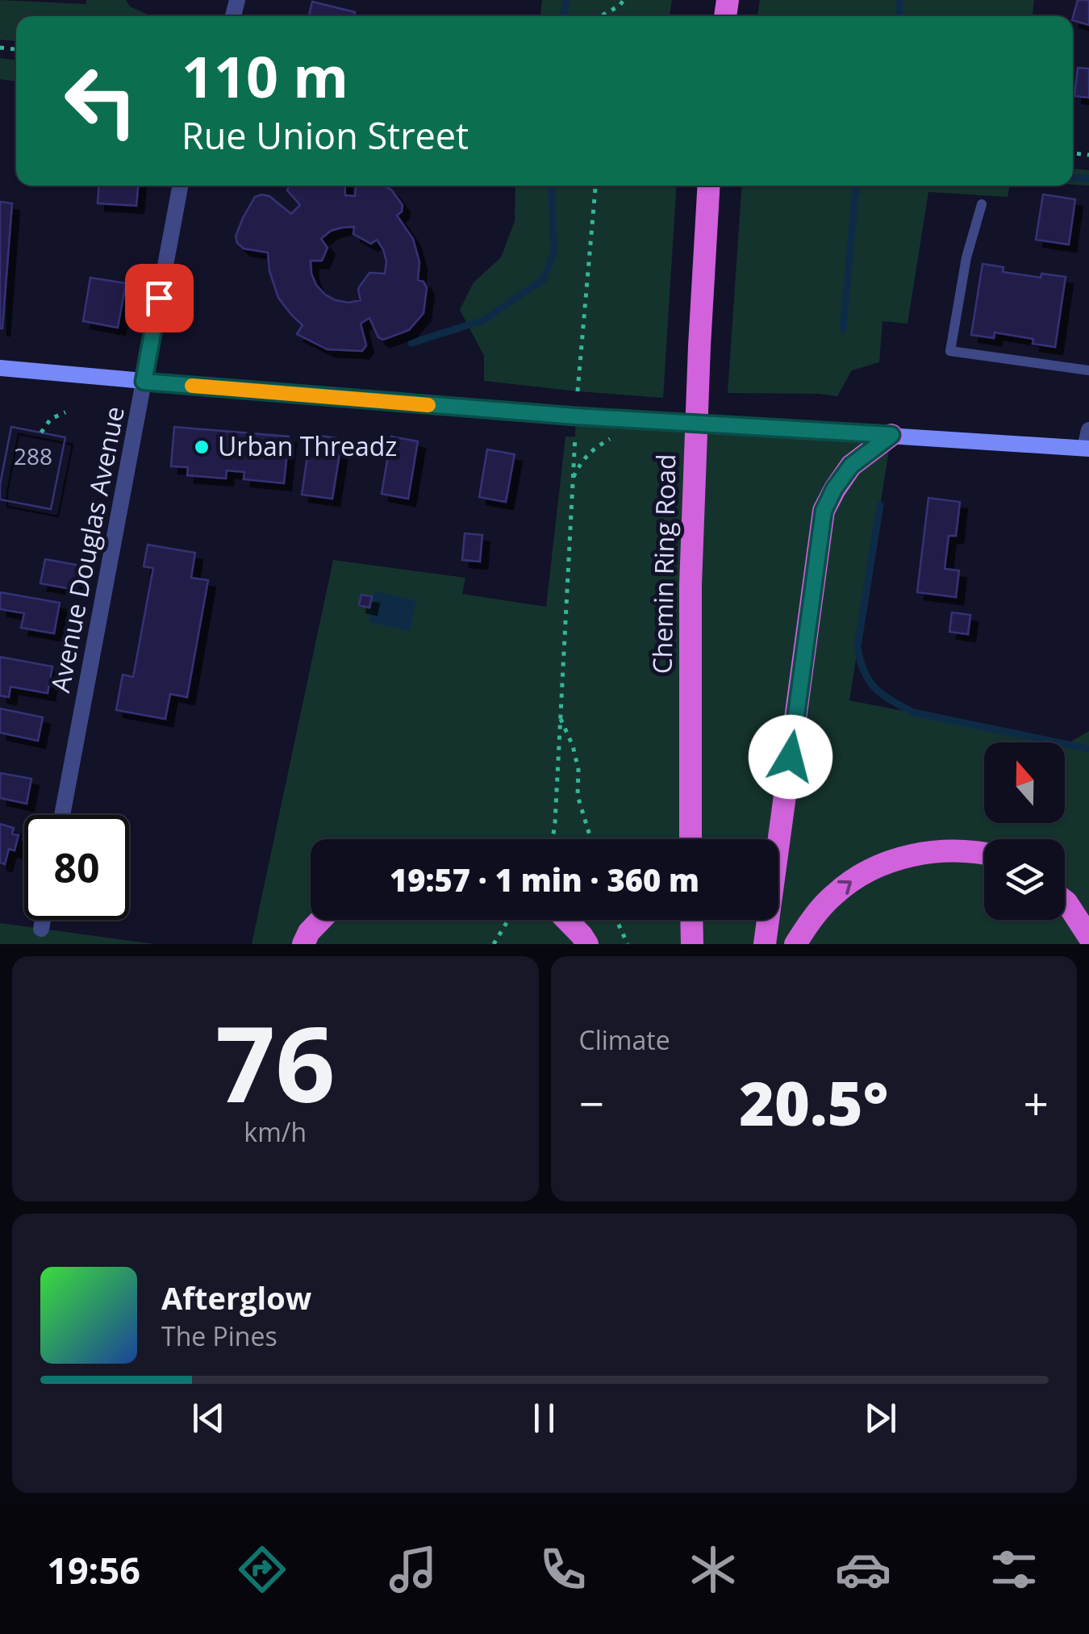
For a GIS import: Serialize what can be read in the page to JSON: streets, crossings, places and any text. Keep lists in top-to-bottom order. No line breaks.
{"streets":{"highway":["Chemin Ring Road"],"street":["Avenue Douglas Avenue"]},"places":["Urban Threadz"],"house_numbers":["288"],"north":"top","page":{"turn":["110 m","Rue Union Street"],"limit":"80","trip":"19:57 · 1 min · 360 m","tile":[["76","km/h"],"Climate"],"heat":["−","20.5°","+"],"song":["Afterglow","The Pines"],"tabs":"19:56"}}
